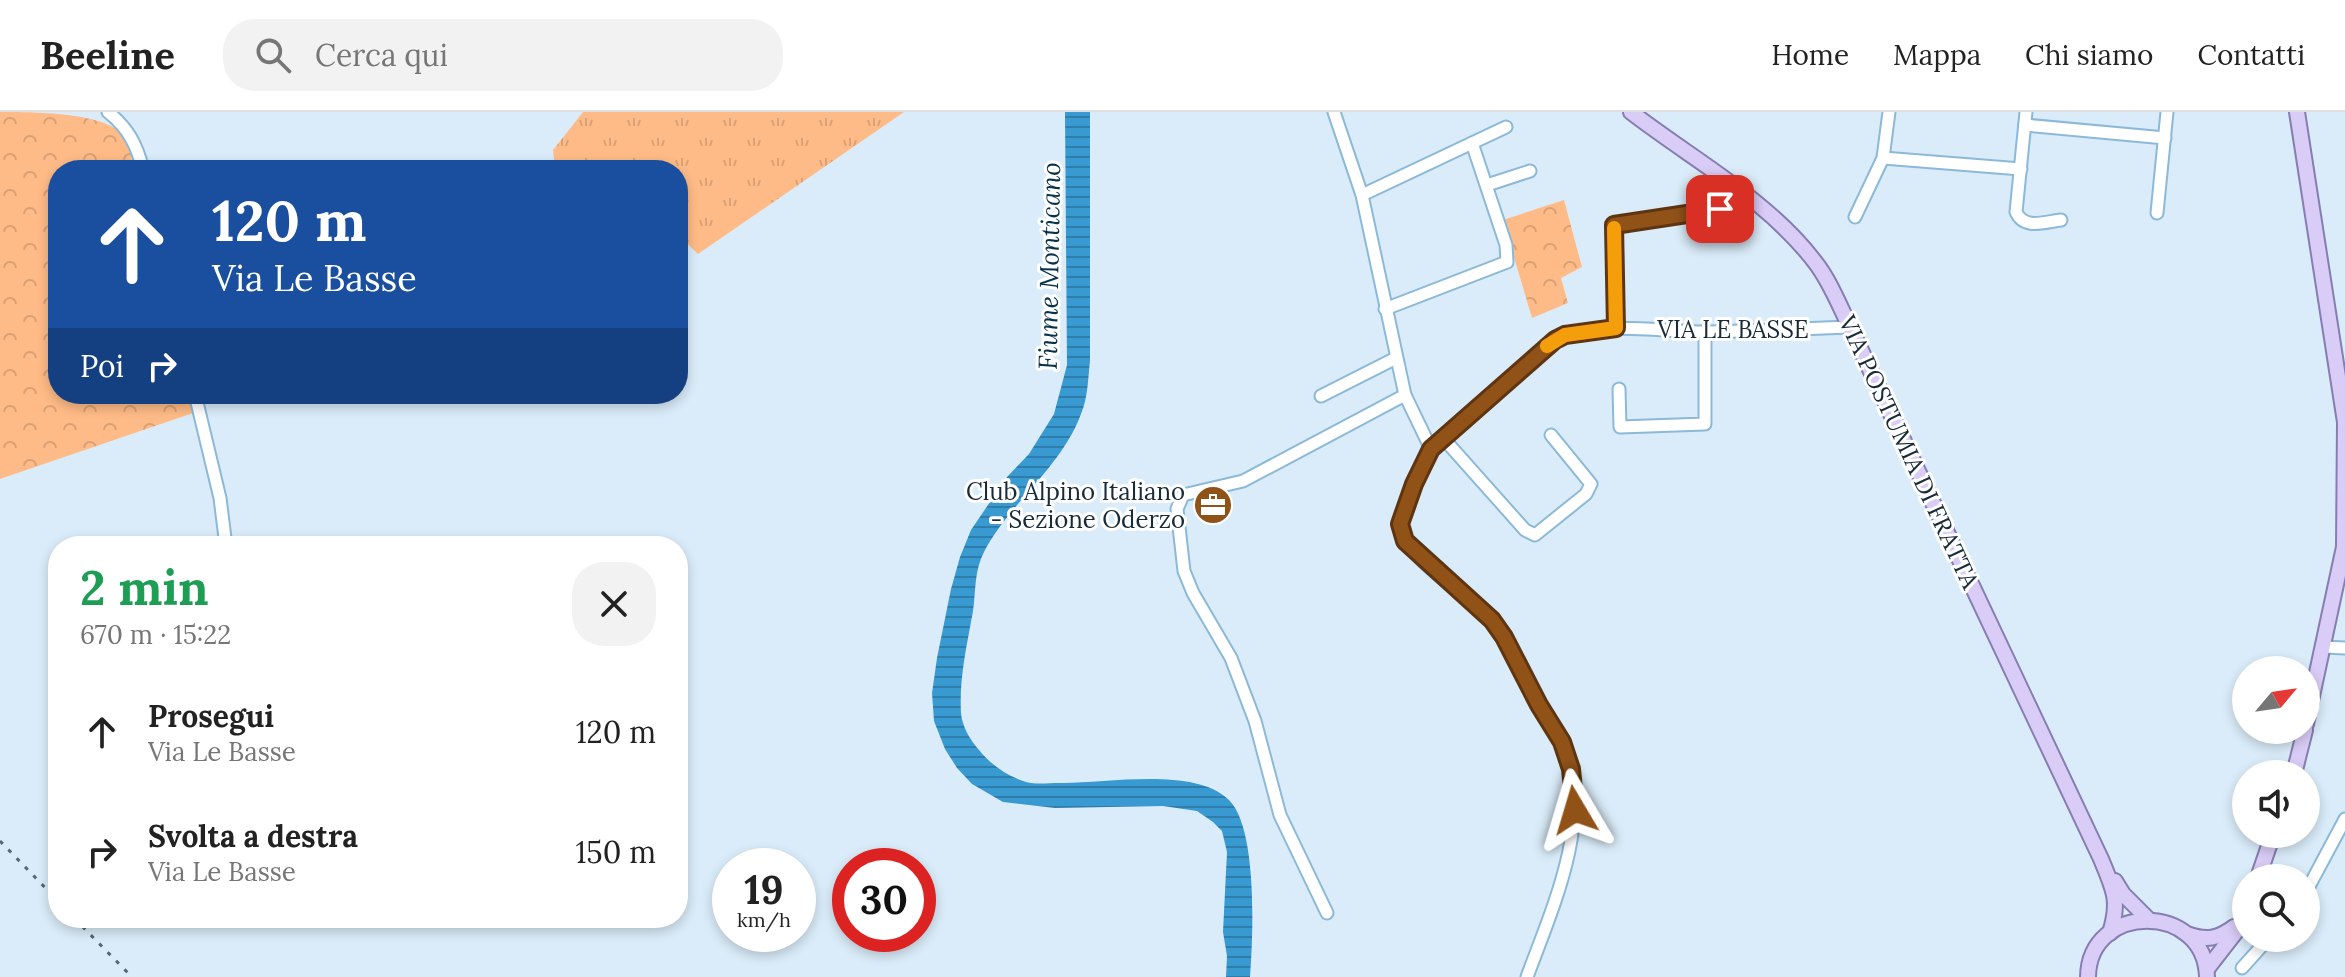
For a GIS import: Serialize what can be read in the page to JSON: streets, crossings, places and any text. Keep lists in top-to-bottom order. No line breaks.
{"streets":{"main road":["VIA POSTUMIA DI FRATTA"],"street":["VIA LE BASSE"]},"crossings":[["VIA LE BASSE","VIA POSTUMIA DI FRATTA"]],"water":["Fiume Monticano"],"places":{"office":["Club Alpino Italiano - Sezione Oderzo"]},"north":"top right","page":{"header":"Beeline","search":"Cerca qui","nav":["Home","Mappa","Chi siamo","Contatti"],"turn":["120 m","Via Le Basse"],"then":"Poi","heading":["2 min","670 m · 15:22"],"list":[{"name":"Prosegui","note":"Via Le Basse","value":"120 m"},{"name":"Svolta a destra","note":"Via Le Basse","value":"150 m"}],"speed":"19 km/h","limit":"30"}}
